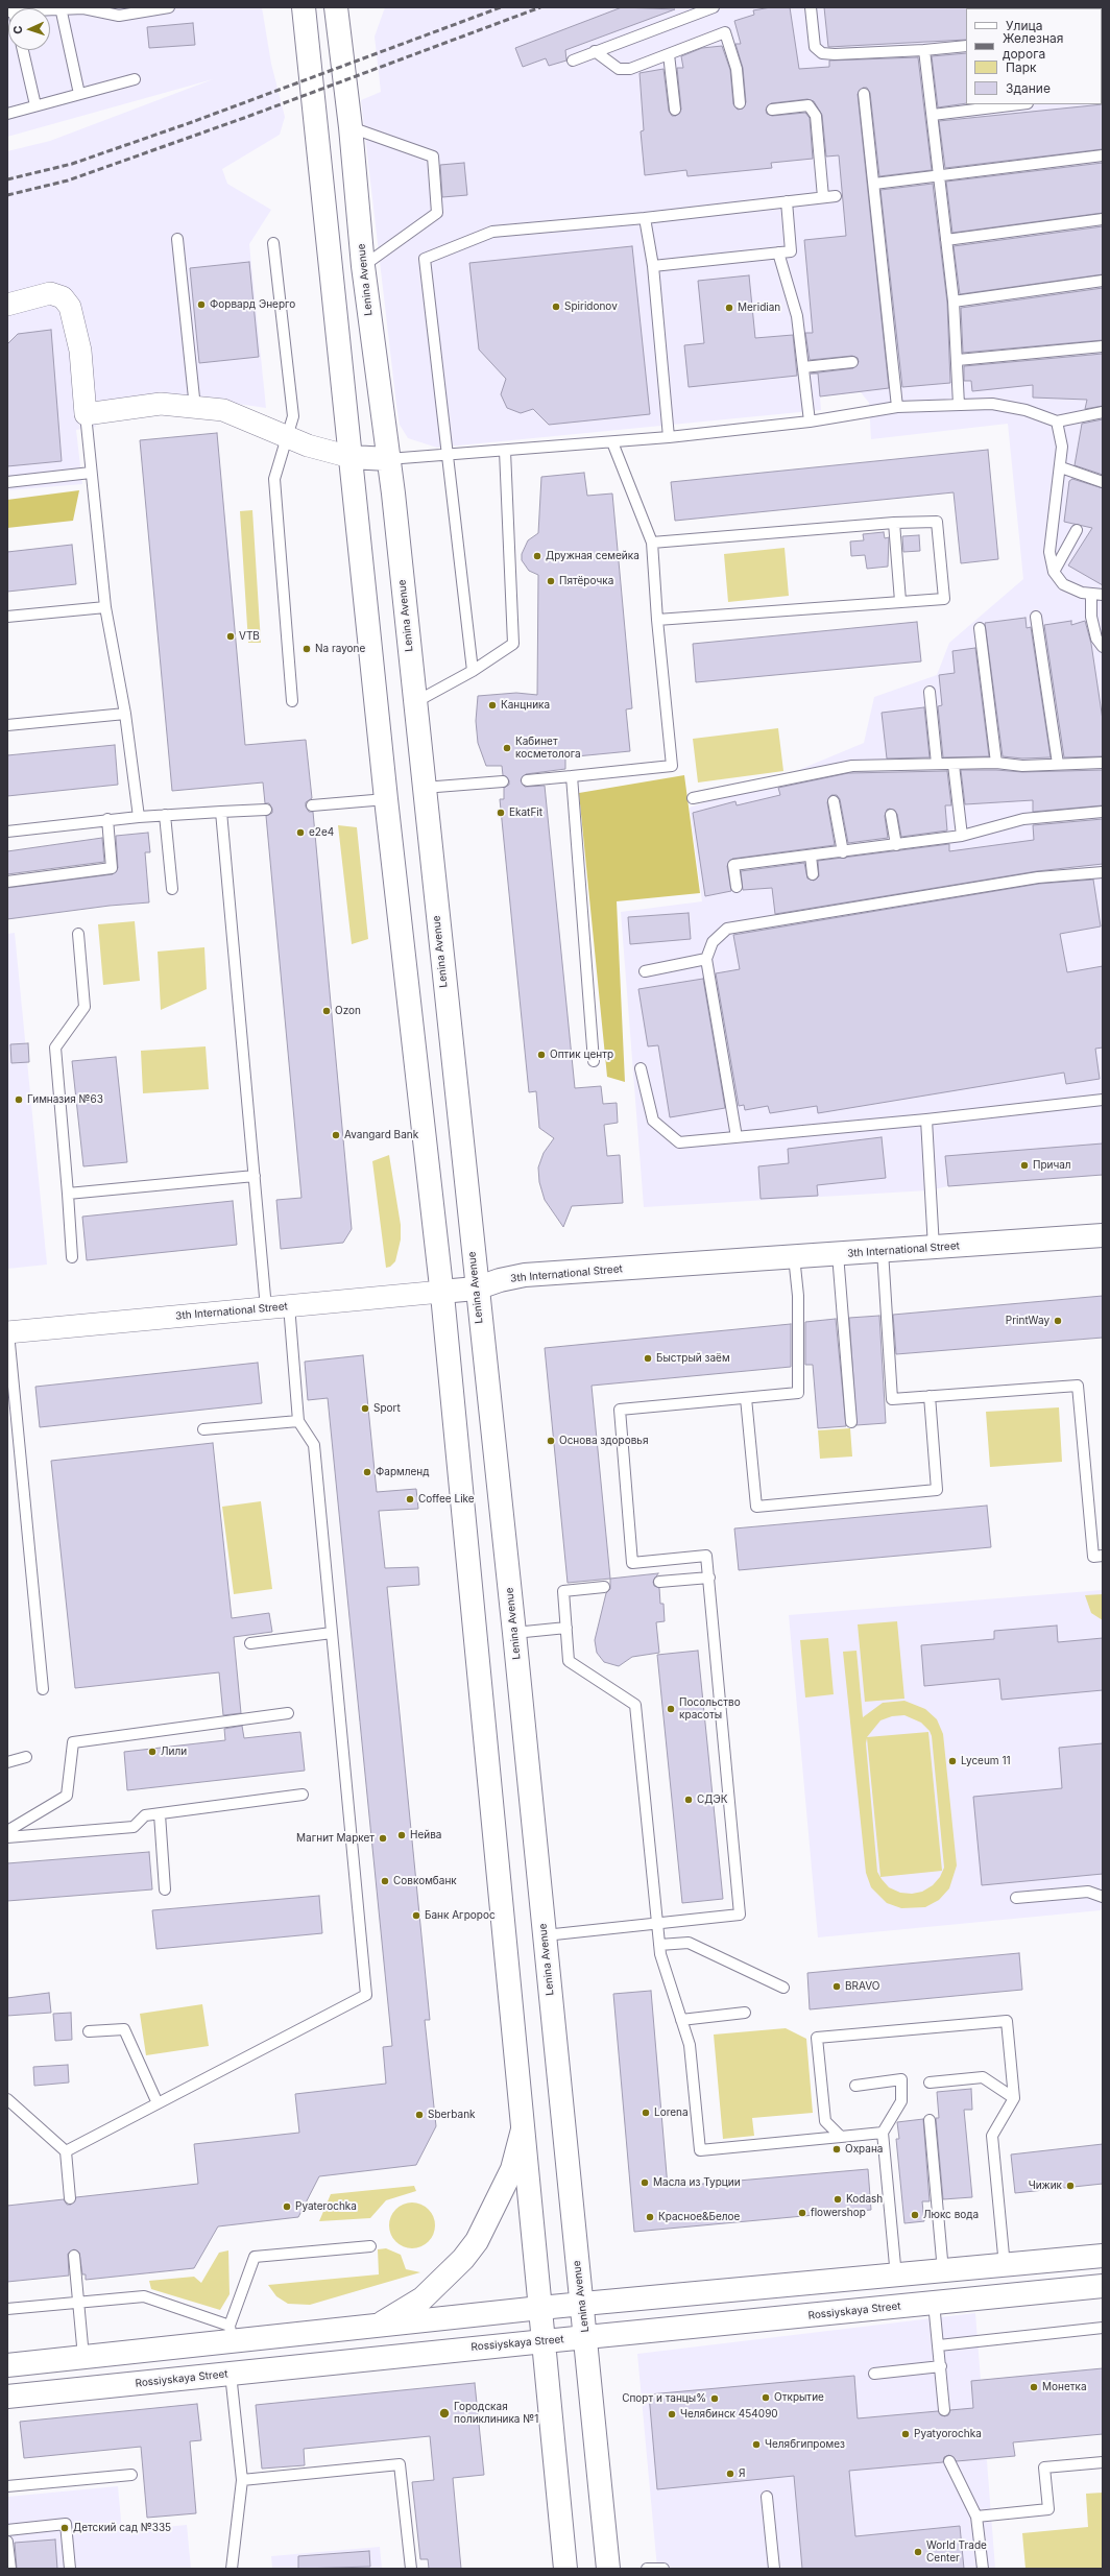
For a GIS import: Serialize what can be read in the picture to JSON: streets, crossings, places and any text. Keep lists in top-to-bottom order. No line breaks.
{"streets":{"main road":["Lenina Avenue","3th International Street","Rossiyskaya Street"]},"crossings":[["Lenina Avenue","3th International Street"],["Lenina Avenue","Rossiyskaya Street"]],"places":["Форвард Энерго","Spiridonov","Meridian","Дружная семейка","Пятёрочка","VTB","Na rayone","Канцника","Кабинет косметолога","EkatFit","е2е4","Ozon","Оптик центр","Гимназия №63","Avangard Bank","Причал","PrintWay","Быстрый заём","Sport","Основа здоровья","Фармленд","Coffee Like","Посольство красоты","Лили","Lyceum 11","СДЭК","Нейва","Магнит Маркет","Совкомбанк","Банк Агророс","BRAVO","Lorena","Sberbank","Охрана","Масла из Турции","Чижик","Kodash","Pyaterochka","flowershop","Люкс вода","Красное&Белое","Монетка","Открытие","Спорт и танцы%","Городская поликлиника №1","Челябинск 454090","Pyatyorochka","Челябгипромез","Я","Детский сад №335","World Trade Center"],"legend":["Улица","Железная дорога","Парк","Здание"],"north":"left"}
